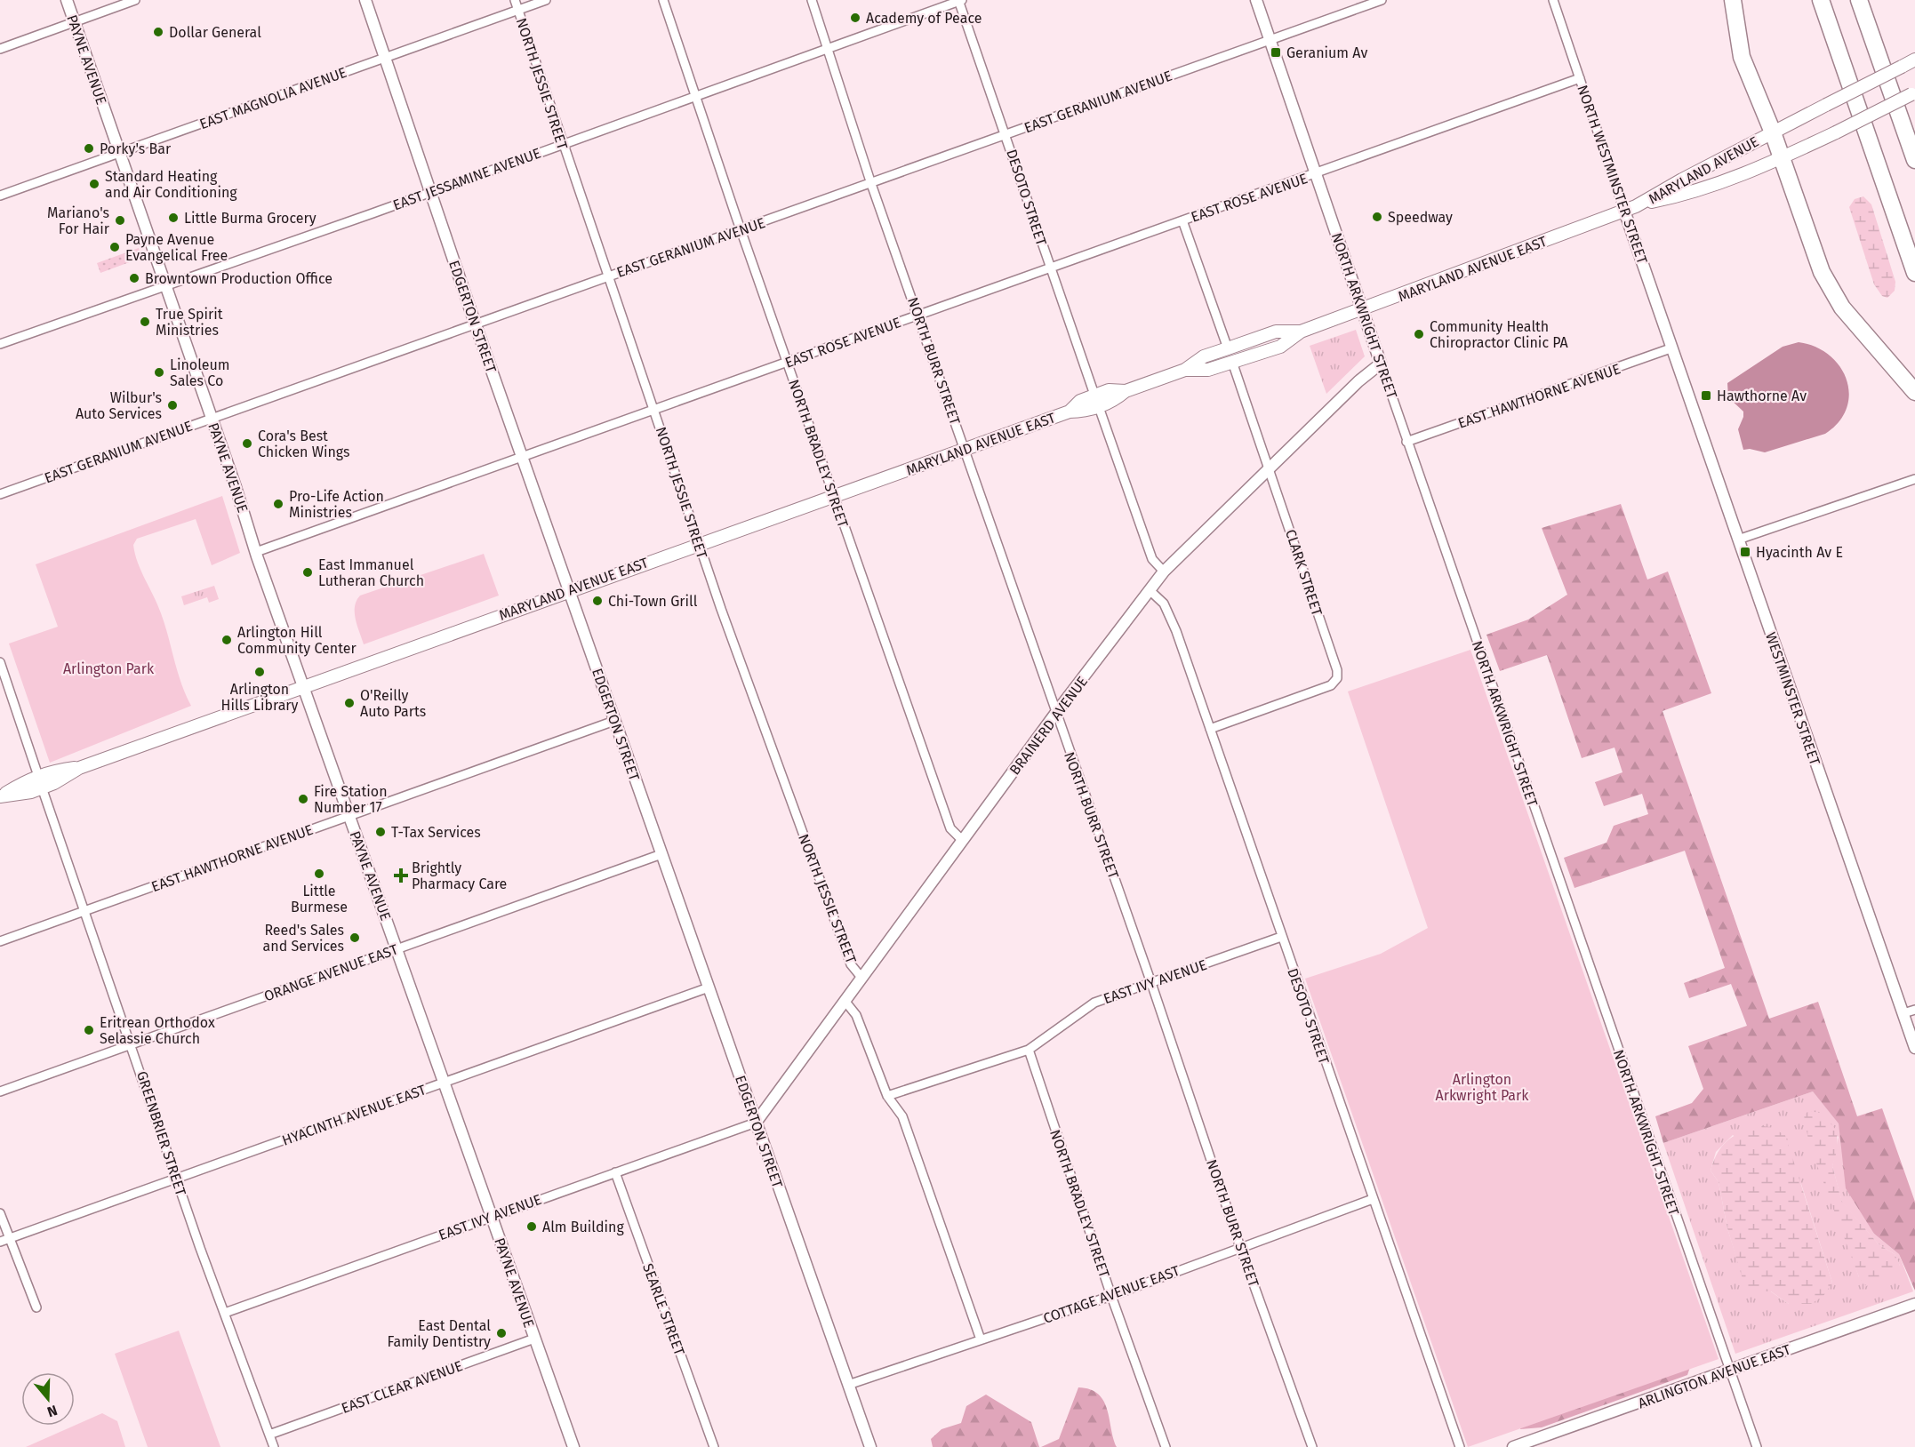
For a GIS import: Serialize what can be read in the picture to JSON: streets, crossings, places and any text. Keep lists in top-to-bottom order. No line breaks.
{"streets":{"main road":["MARYLAND AVENUE","MARYLAND AVENUE EAST"],"street":["PAYNE AVENUE","NORTH JESSIE STREET","EAST MAGNOLIA AVENUE","EAST GERANIUM AVENUE","NORTH WESTMINSTER STREET","EAST JESSAMINE AVENUE","DESOTO STREET","EAST ROSE AVENUE","NORTH ARKWRIGHT STREET","EDGERTON STREET","NORTH BURR STREET","EAST HAWTHORNE AVENUE","NORTH BRADLEY STREET","CLARK STREET","WESTMINSTER STREET","BRAINERD AVENUE","ORANGE AVENUE EAST","EAST IVY AVENUE","HYACINTH AVENUE EAST","GREENBRIER STREET","COTTAGE AVENUE EAST","SEARLE STREET","ARLINGTON AVENUE EAST","EAST CLEAR AVENUE"]},"crossings":[["PAYNE AVENUE","EAST MAGNOLIA AVENUE"],["PAYNE AVENUE","EAST GERANIUM AVENUE"],["PAYNE AVENUE","EAST JESSAMINE AVENUE"],["PAYNE AVENUE","EAST ROSE AVENUE"],["PAYNE AVENUE","MARYLAND AVENUE EAST"],["PAYNE AVENUE","EAST HAWTHORNE AVENUE"],["PAYNE AVENUE","ORANGE AVENUE EAST"],["PAYNE AVENUE","EAST IVY AVENUE"],["PAYNE AVENUE","HYACINTH AVENUE EAST"],["PAYNE AVENUE","EAST CLEAR AVENUE"],["NORTH JESSIE STREET","EAST MAGNOLIA AVENUE"],["NORTH JESSIE STREET","EAST GERANIUM AVENUE"],["NORTH JESSIE STREET","EAST JESSAMINE AVENUE"],["NORTH JESSIE STREET","EAST ROSE AVENUE"],["NORTH JESSIE STREET","MARYLAND AVENUE EAST"],["NORTH JESSIE STREET","BRAINERD AVENUE"],["EAST MAGNOLIA AVENUE","EDGERTON STREET"],["EAST GERANIUM AVENUE","DESOTO STREET"],["EAST GERANIUM AVENUE","NORTH ARKWRIGHT STREET"],["EAST GERANIUM AVENUE","EDGERTON STREET"],["EAST GERANIUM AVENUE","NORTH BURR STREET"],["EAST GERANIUM AVENUE","NORTH BRADLEY STREET"],["MARYLAND AVENUE","MARYLAND AVENUE EAST"],["NORTH WESTMINSTER STREET","EAST ROSE AVENUE"],["NORTH WESTMINSTER STREET","MARYLAND AVENUE EAST"],["NORTH WESTMINSTER STREET","EAST HAWTHORNE AVENUE"],["NORTH WESTMINSTER STREET","WESTMINSTER STREET"],["EAST JESSAMINE AVENUE","DESOTO STREET"],["EAST JESSAMINE AVENUE","EDGERTON STREET"],["EAST JESSAMINE AVENUE","NORTH BURR STREET"],["EAST JESSAMINE AVENUE","NORTH BRADLEY STREET"],["DESOTO STREET","EAST ROSE AVENUE"],["DESOTO STREET","MARYLAND AVENUE EAST"],["DESOTO STREET","CLARK STREET"],["DESOTO STREET","BRAINERD AVENUE"],["DESOTO STREET","EAST IVY AVENUE"],["DESOTO STREET","COTTAGE AVENUE EAST"],["EAST ROSE AVENUE","NORTH ARKWRIGHT STREET"],["EAST ROSE AVENUE","EDGERTON STREET"],["EAST ROSE AVENUE","NORTH BURR STREET"],["EAST ROSE AVENUE","NORTH BRADLEY STREET"],["MARYLAND AVENUE EAST","NORTH ARKWRIGHT STREET"],["MARYLAND AVENUE EAST","EDGERTON STREET"],["MARYLAND AVENUE EAST","NORTH BURR STREET"],["MARYLAND AVENUE EAST","NORTH BRADLEY STREET"],["MARYLAND AVENUE EAST","CLARK STREET"],["MARYLAND AVENUE EAST","GREENBRIER STREET"],["NORTH ARKWRIGHT STREET","EAST HAWTHORNE AVENUE"],["NORTH ARKWRIGHT STREET","BRAINERD AVENUE"],["NORTH ARKWRIGHT STREET","ARLINGTON AVENUE EAST"],["EDGERTON STREET","EAST HAWTHORNE AVENUE"],["EDGERTON STREET","BRAINERD AVENUE"],["EDGERTON STREET","ORANGE AVENUE EAST"],["EDGERTON STREET","EAST IVY AVENUE"],["EDGERTON STREET","HYACINTH AVENUE EAST"],["EDGERTON STREET","COTTAGE AVENUE EAST"],["NORTH BURR STREET","BRAINERD AVENUE"],["NORTH BURR STREET","EAST IVY AVENUE"],["NORTH BURR STREET","COTTAGE AVENUE EAST"],["EAST HAWTHORNE AVENUE","WESTMINSTER STREET"],["EAST HAWTHORNE AVENUE","GREENBRIER STREET"],["NORTH BRADLEY STREET","BRAINERD AVENUE"],["NORTH BRADLEY STREET","EAST IVY AVENUE"],["NORTH BRADLEY STREET","COTTAGE AVENUE EAST"],["CLARK STREET","BRAINERD AVENUE"],["BRAINERD AVENUE","EAST IVY AVENUE"],["ORANGE AVENUE EAST","GREENBRIER STREET"],["EAST IVY AVENUE","GREENBRIER STREET"],["EAST IVY AVENUE","SEARLE STREET"],["HYACINTH AVENUE EAST","GREENBRIER STREET"],["GREENBRIER STREET","EAST CLEAR AVENUE"]],"parks":["Arlington Park","Arlington Arkwright Park"],"places":{"other":["Academy of Peace","Dollar General","Porky's Bar","Standard Heating and Air Conditioning","Speedway","Little Burma Grocery","Mariano's For Hair","Payne Avenue Evangelical Free","Browntown Production Office","True Spirit Ministries","Community Health Chiropractor Clinic PA","Linoleum Sales Co","Wilbur's Auto Services","Cora's Best Chicken Wings","Pro-Life Action Ministries","East Immanuel Lutheran Church","Chi-Town Grill","Arlington Hill Community Center","Arlington Hills Library","O'Reilly Auto Parts","Fire Station Number 17","T-Tax Services","Little Burmese","Reed's Sales and Services","Eritrean Orthodox Selassie Church","Alm Building","East Dental Family Dentistry"],"transit":["Geranium Av","Hawthorne Av","Hyacinth Av E"],"health":["Brightly Pharmacy Care"]},"north":"bottom"}
